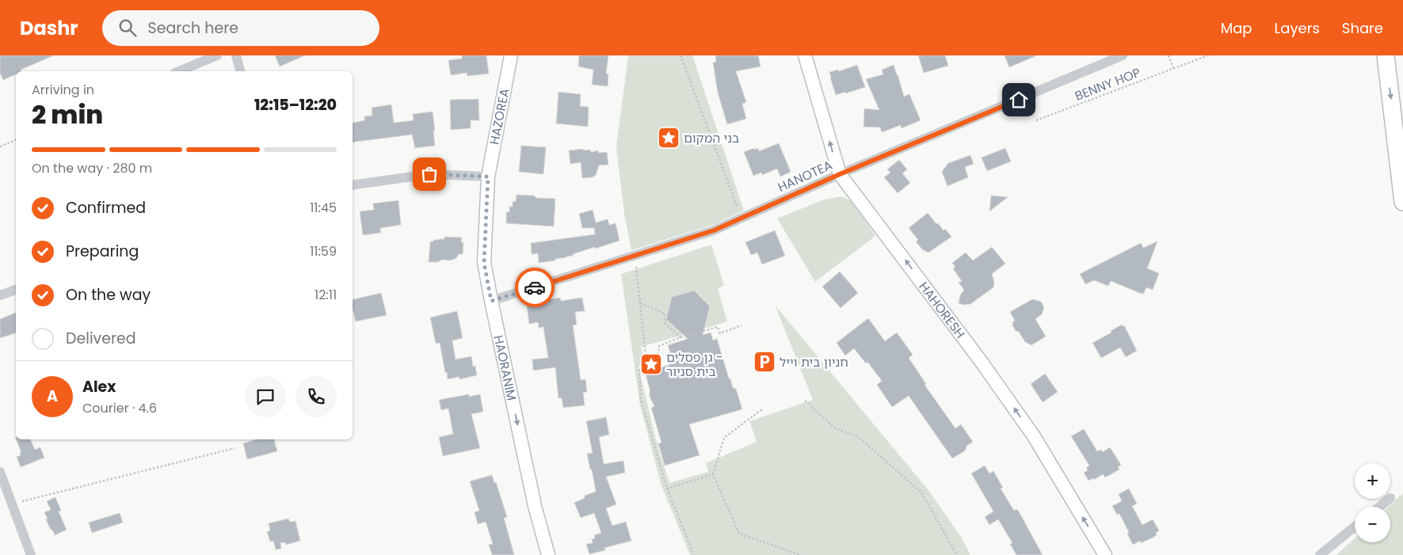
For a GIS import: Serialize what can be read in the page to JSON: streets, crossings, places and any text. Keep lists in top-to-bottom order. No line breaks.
{"streets":{"street":["HAZOREA","HANOTEA","HAHORESH","HAORANIM"],"path":["BENNY HOP"]},"crossings":[["HAZOREA","HAORANIM"],["HANOTEA","HAHORESH"],["HANOTEA","HAORANIM"]],"one_way":["HAHORESH","HAORANIM"],"places":{"place":["בני המקום","גן פסלים - בית סניור"],"parking":["חניון בית וייל"]},"page":{"header":"Dashr","search":"Search here","nav":["Map","Layers","Share"],"heading":["2 min","Arriving in","12:15–12:20"],"panel":["Alex","Courier · 4.6"],"bar":"On the way · 280 m","list":[["Confirmed","11:45"],["Preparing","11:59"],["On the way","12:11"],"Delivered"],"round":"A","map_buttons":["+","−"]}}
